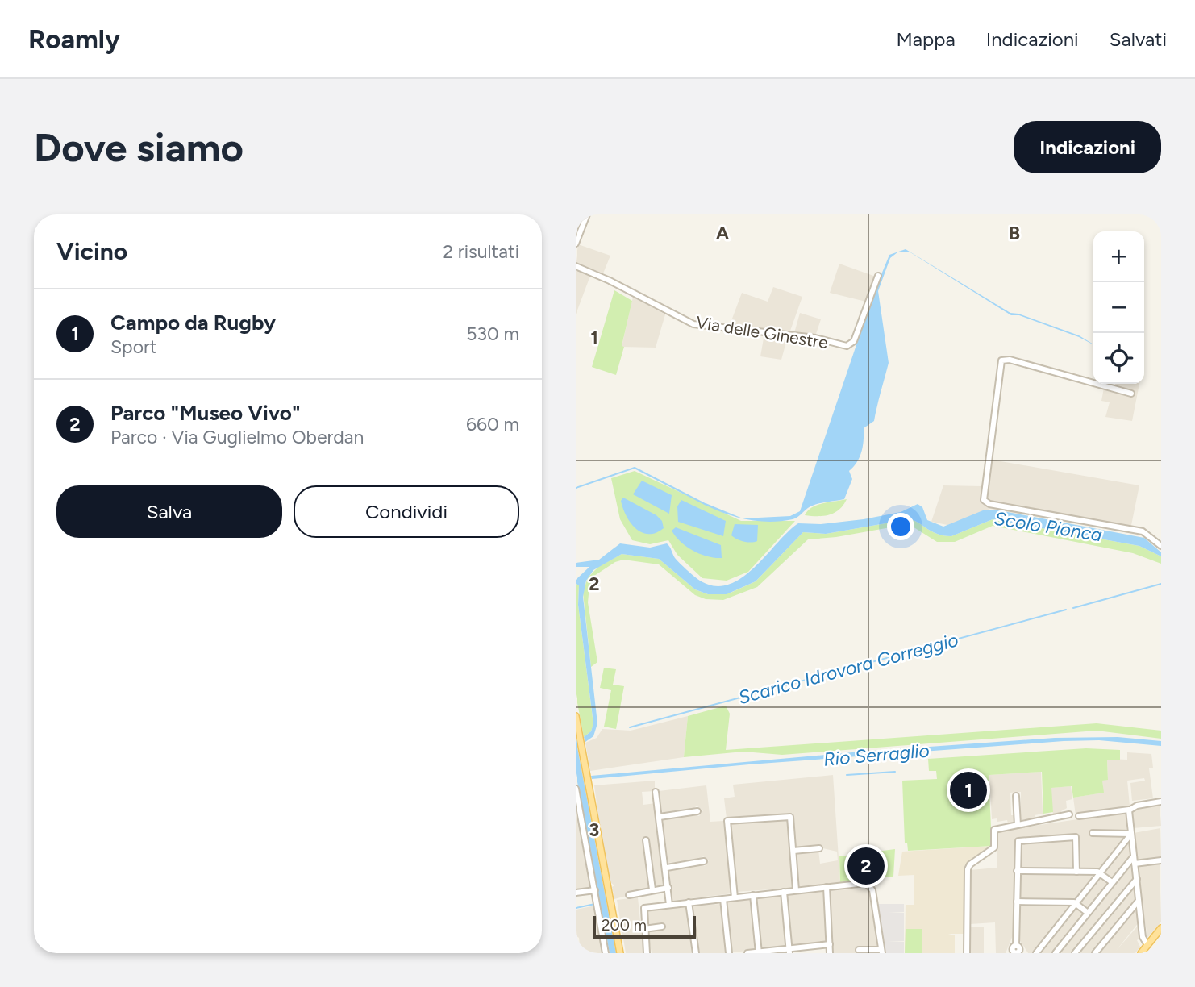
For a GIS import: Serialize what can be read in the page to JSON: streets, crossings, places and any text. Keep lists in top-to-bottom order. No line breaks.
{"streets":{"street":["Via delle Ginestre"]},"water":["Scolo Pionca","Scarico Idrovora Correggio","Rio Serraglio"],"scale_bar":"200 m","page":{"header":"Roamly","nav":["Mappa","Indicazioni","Salvati"],"buttons":["Indicazioni",["Salva","Condividi"]],"title":"Dove siamo","heading":["Vicino","2 risultati"],"map_buttons":["+","−"],"list":[{"mark":"1","name":"Campo da Rugby","note":"Sport","value":"530 m"},{"mark":"2","name":"Parco \"Museo Vivo\"","note":"Parco · Via Guglielmo Oberdan","value":"660 m"}],"pins":["1","2"],"scale":"200 m"},"grid":{"columns":["A","B"],"rows":["1","2","3"]}}
